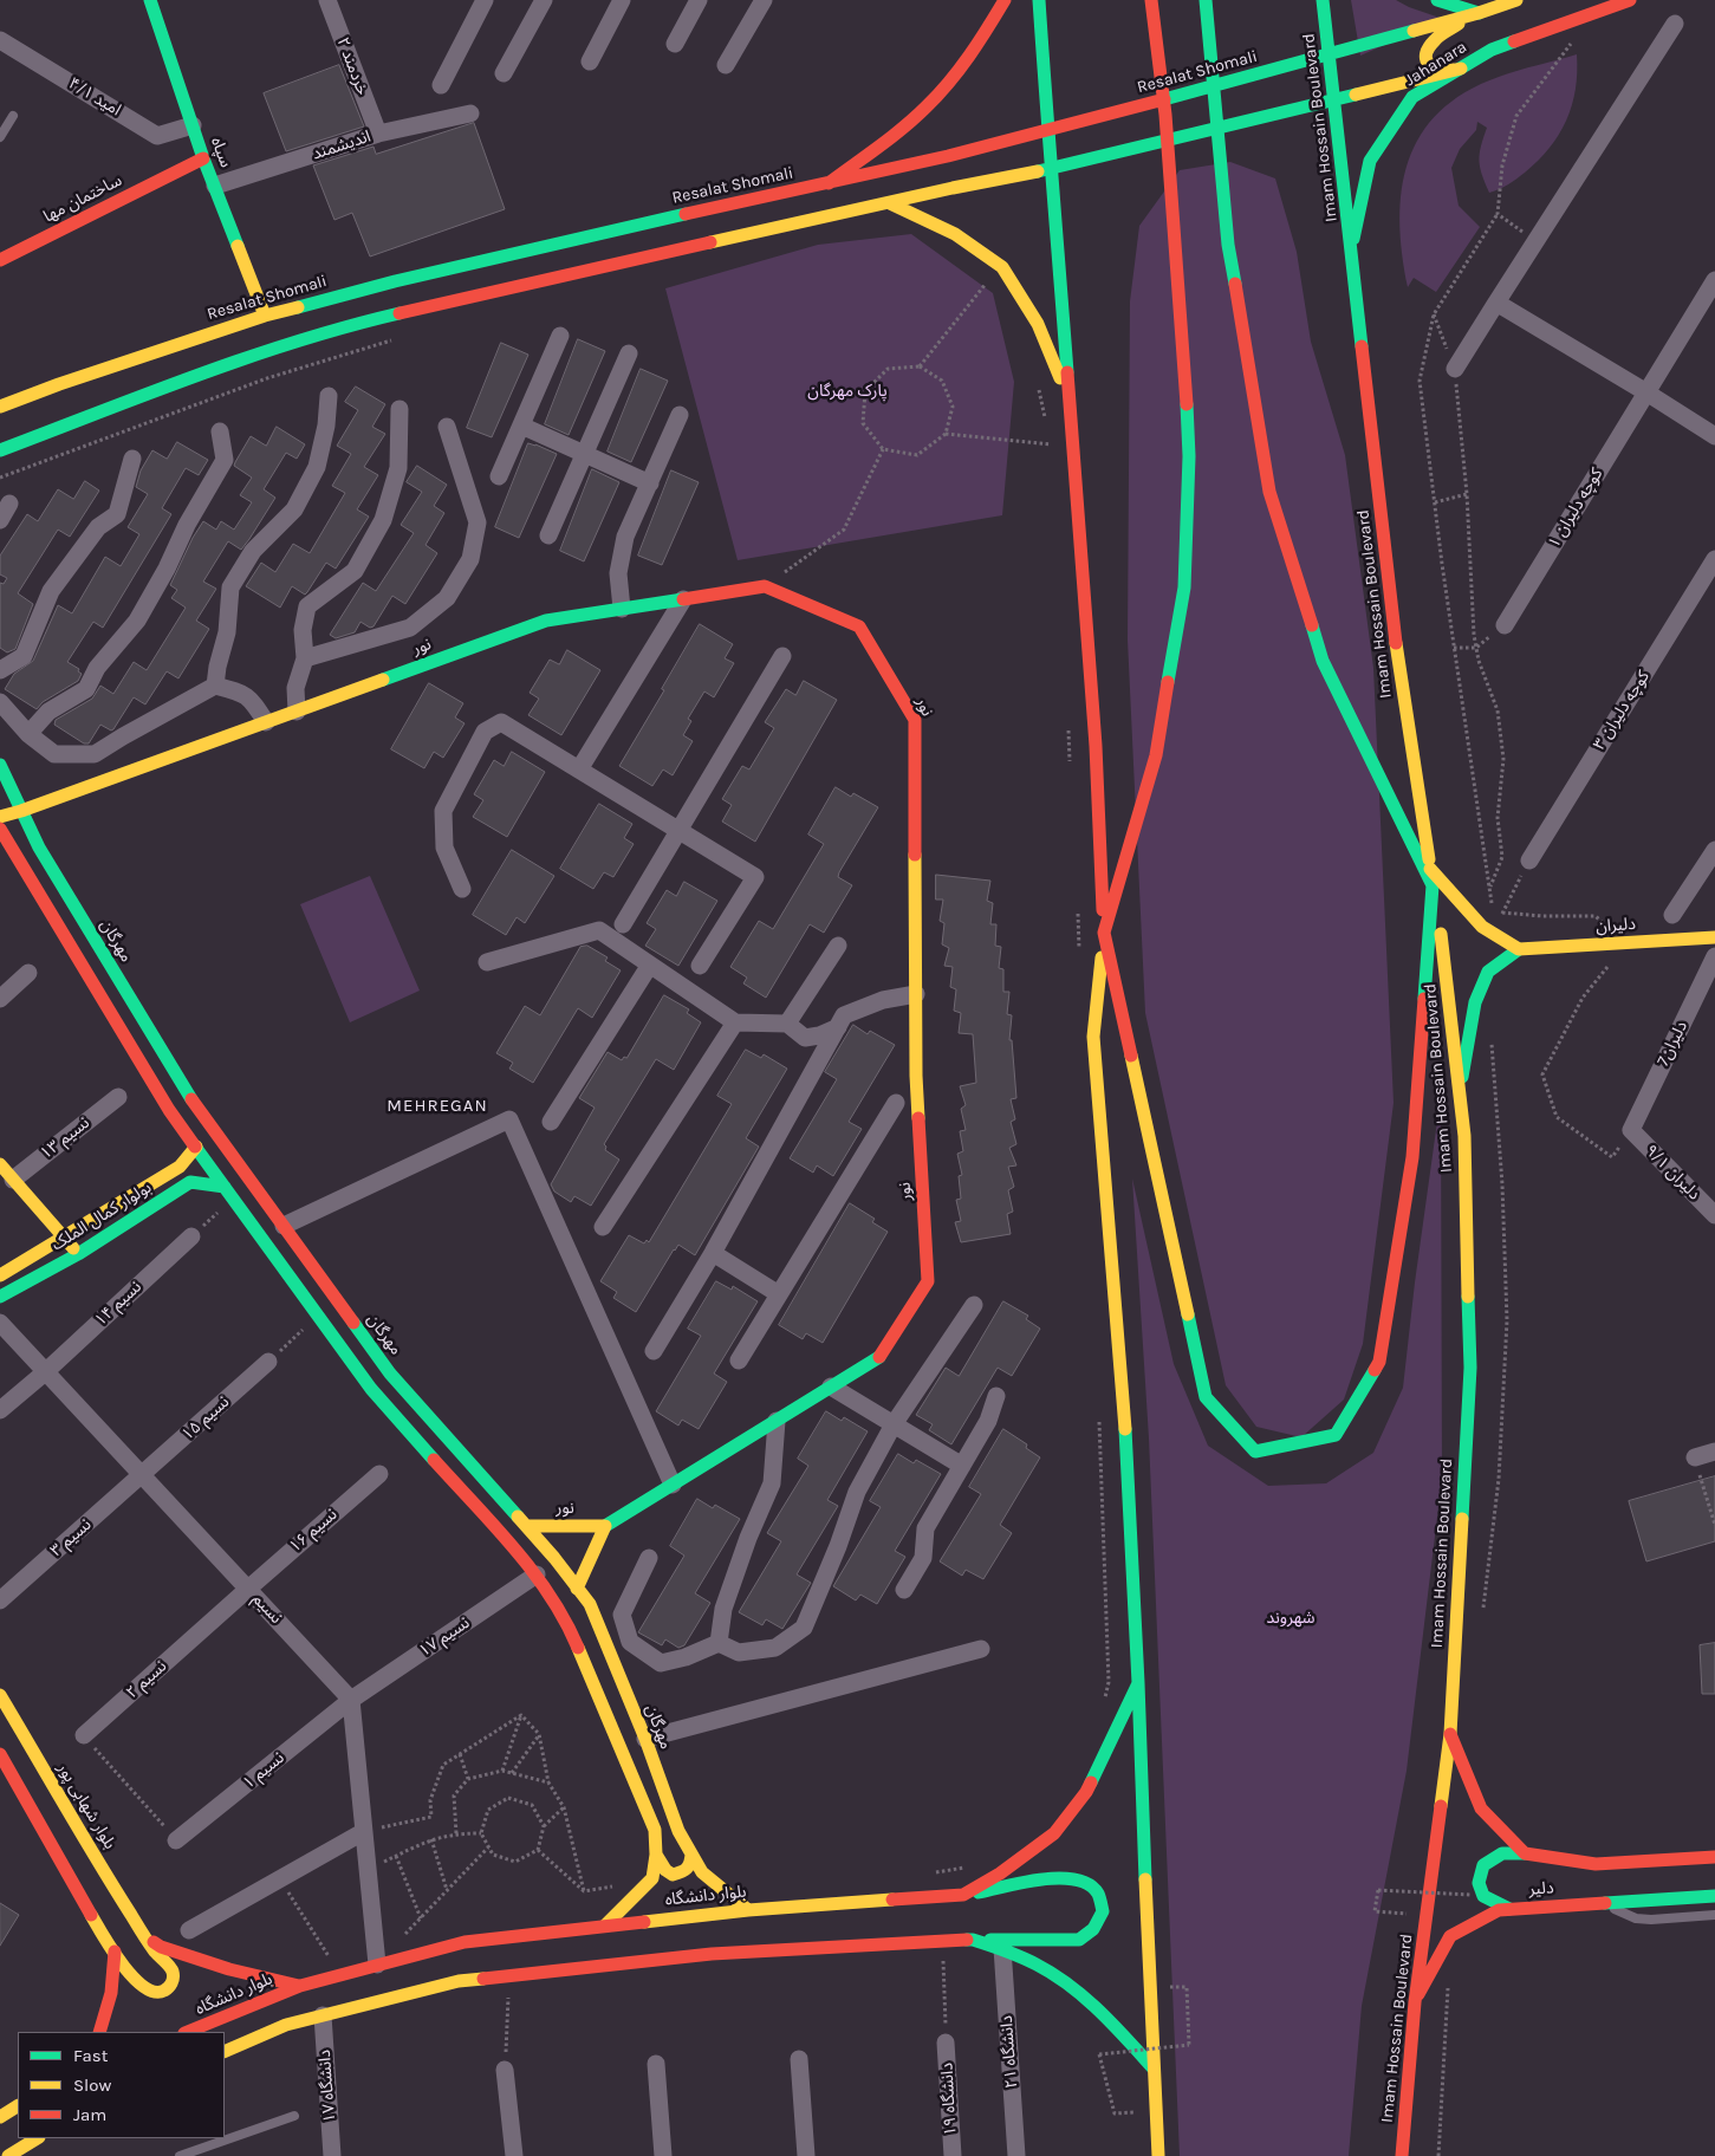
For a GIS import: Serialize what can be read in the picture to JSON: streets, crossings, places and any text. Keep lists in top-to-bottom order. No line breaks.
{"streets":{"main road":["Jahanara","Resalat Shomali","Imam Hossain Boulevard","سپاه","ساختمان مها","نور","دلیران","مهرگان","بولوار کمال الملک","بلوار شهابی پور","دلیر","بلوار دانشگاه"],"street":["خردمند ۲","امید ۴/۱","اندیشمند","کوچه دلیران ۱","کوچه دلیران ۳","دلیران7","نسیم ۱۳","دلیران ۹/۱","نسیم ۱۴","نسیم ۱۵","نسیم ۱۶","نسیم ۳","نسیم","نسیم ۱۷","نسیم ۲","نسیم ۱","دانشگاه ۲۱","دانشگاه ۱۷","دانشگاه ۱۹"]},"crossings":[["Jahanara","Imam Hossain Boulevard"],["خردمند ۲","اندیشمند"],["Resalat Shomali","سپاه"],["امید ۴/۱","سپاه"],["Imam Hossain Boulevard","دلیر"],["اندیشمند","سپاه"],["سپاه","ساختمان مها"],["نور","مهرگان"],["مهرگان","بلوار دانشگاه"],["دلیران7","دلیران ۹/۱"],["نسیم ۱۴","نسیم"],["نسیم ۱۵","نسیم ۳"],["نسیم ۱۵","نسیم"],["نسیم ۱۶","نسیم"],["نسیم ۱۶","نسیم ۲"],["نسیم ۳","نسیم"],["نسیم","نسیم ۱۷"],["نسیم","نسیم ۲"],["نسیم","نسیم ۱"],["نسیم ۱۷","نسیم ۱"]],"districts":["MEHREGAN"],"parks":["پارک مهرگان","شهروند"],"legend":["Fast","Slow","Jam"]}
